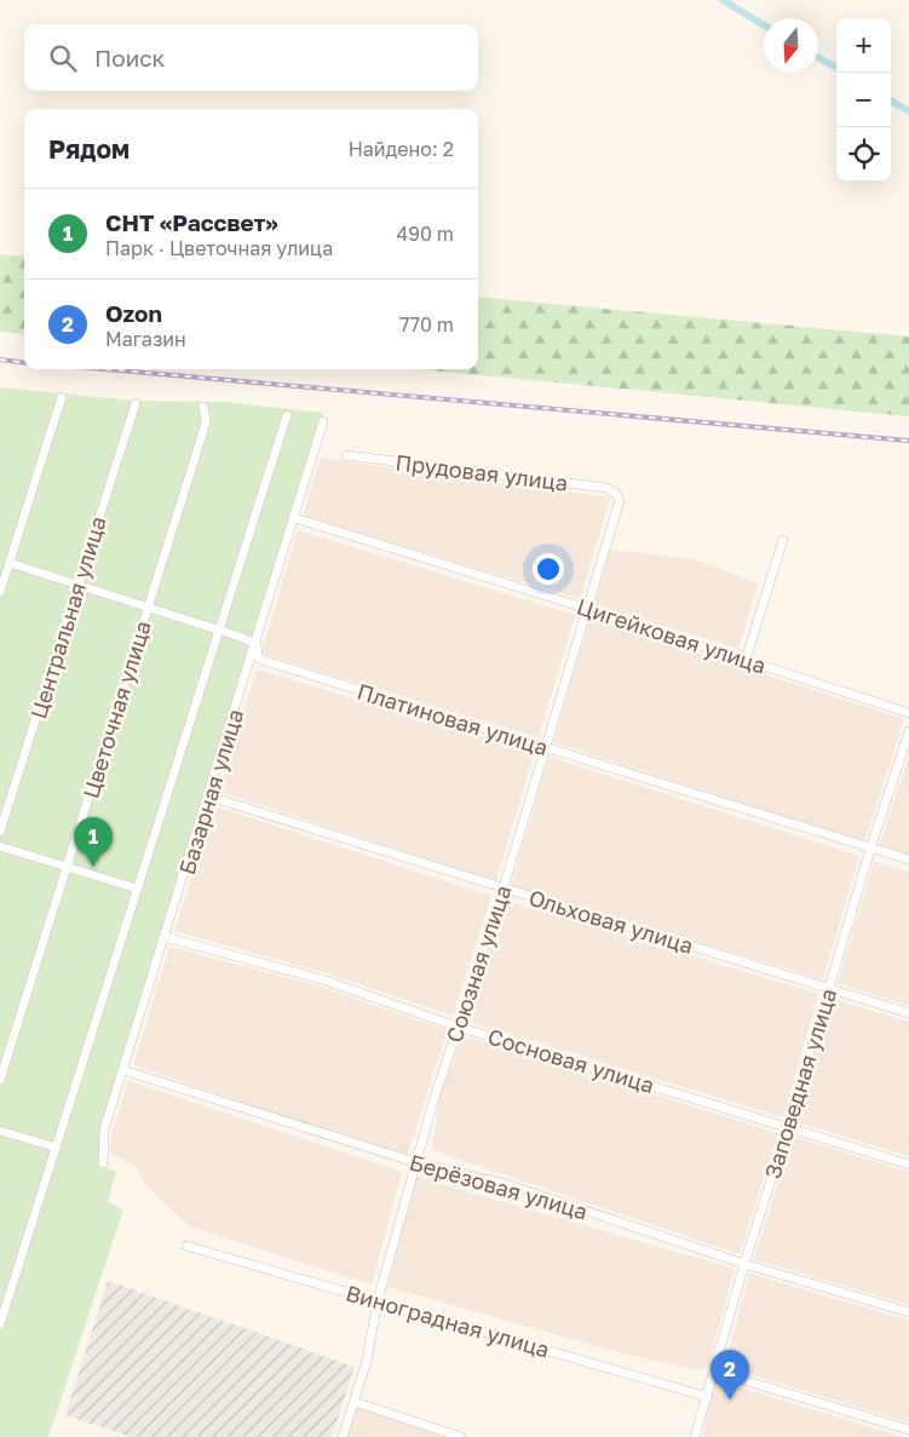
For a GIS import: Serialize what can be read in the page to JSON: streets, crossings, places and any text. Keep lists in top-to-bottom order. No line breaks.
{"streets":{"street":["Прудовая улица","Центральная улица","Цигейковая улица","Цветочная улица","Платиновая улица","Базарная улица","Ольховая улица","Союзная улица","Сосновая улица","Заповедная улица","Берёзовая улица","Виноградная улица"]},"crossings":[["Прудовая улица","Союзная улица"],["Центральная улица","Платиновая улица"],["Цигейковая улица","Базарная улица"],["Цигейковая улица","Союзная улица"],["Цветочная улица","Платиновая улица"],["Платиновая улица","Базарная улица"],["Платиновая улица","Союзная улица"],["Платиновая улица","Заповедная улица"],["Базарная улица","Ольховая улица"],["Базарная улица","Сосновая улица"],["Базарная улица","Берёзовая улица"],["Ольховая улица","Союзная улица"],["Ольховая улица","Заповедная улица"],["Союзная улица","Сосновая улица"],["Союзная улица","Берёзовая улица"],["Союзная улица","Виноградная улица"],["Сосновая улица","Заповедная улица"],["Заповедная улица","Берёзовая улица"],["Заповедная улица","Виноградная улица"]],"north":"bottom","page":{"map_buttons":["+","−"],"search":"Поиск","heading":["Рядом","Найдено: 2"],"list":[{"mark":"1","name":"СНТ «Рассвет»","note":"Парк · Цветочная улица","value":"490 m"},{"mark":"2","name":"Ozon","note":"Магазин","value":"770 m"}],"pins":["1","2"]}}
